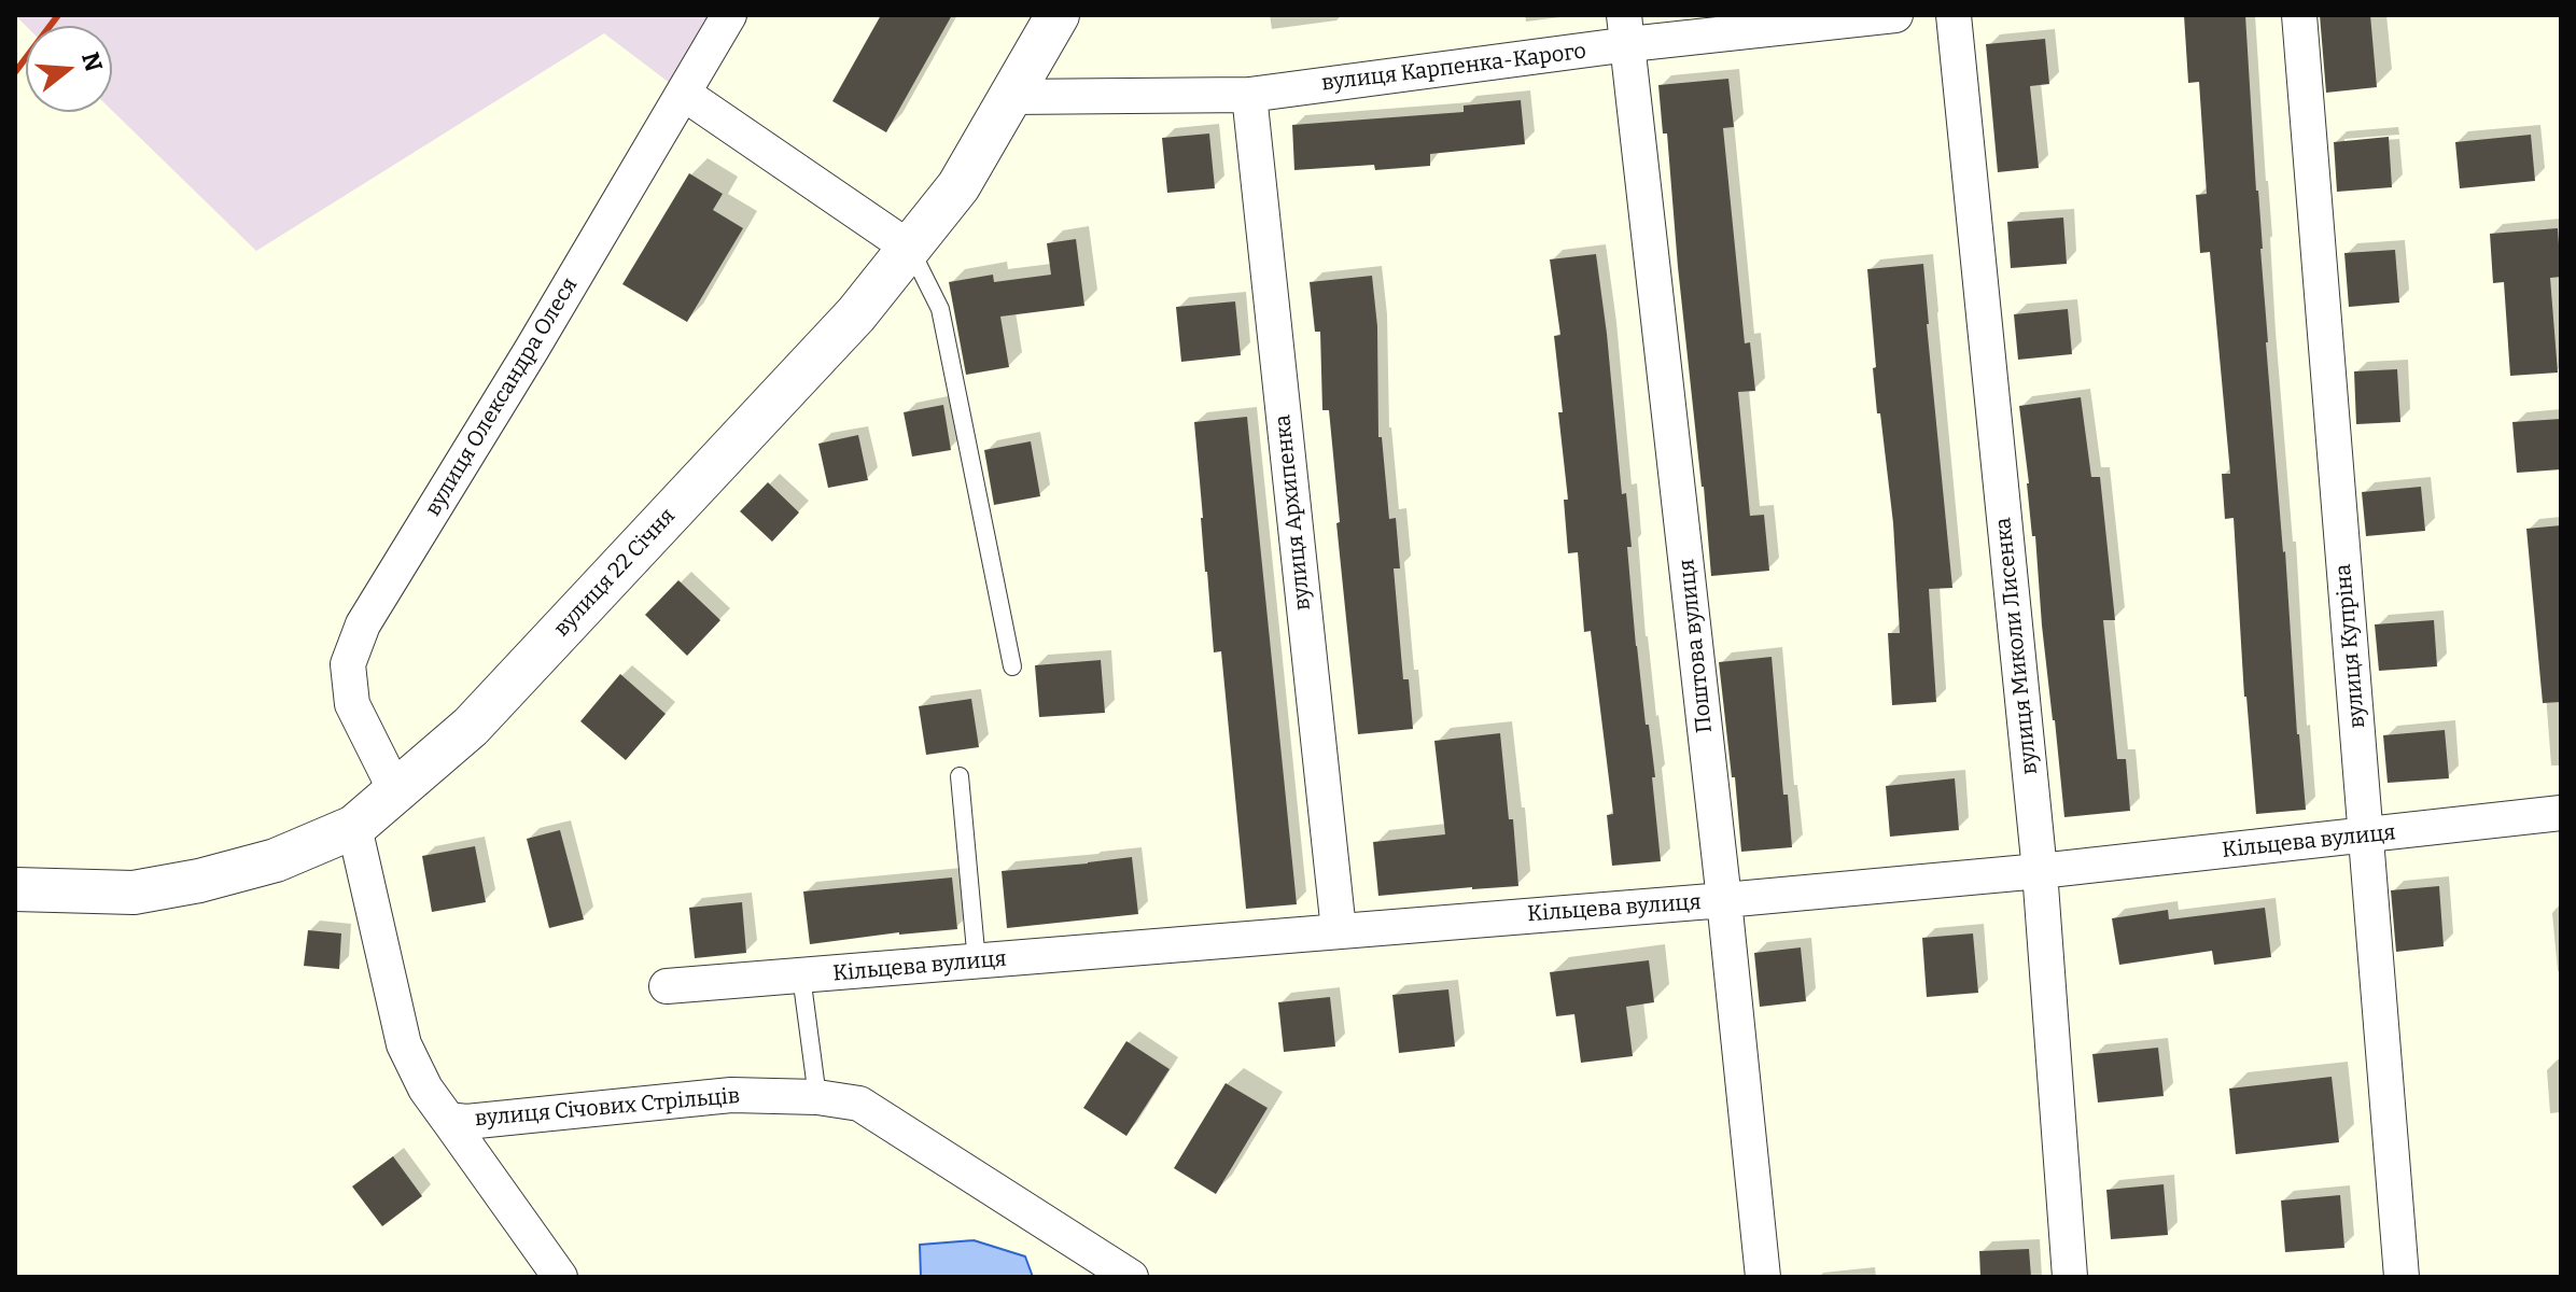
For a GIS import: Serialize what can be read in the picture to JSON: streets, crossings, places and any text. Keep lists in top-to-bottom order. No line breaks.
{"streets":{"street":["вулиця Карпенка-Карого","вулиця Олександра Олеся","вулиця Архипенка","вулиця 22 Січня","Поштова вулиця","вулиця Миколи Лисенка","вулиця Купріна","Кільцева вулиця","вулиця Січових Стрільців"]},"crossings":[["вулиця Карпенка-Карого","вулиця Архипенка"],["вулиця Карпенка-Карого","вулиця 22 Січня"],["вулиця Карпенка-Карого","Поштова вулиця"],["вулиця Олександра Олеся","вулиця 22 Січня"],["вулиця Архипенка","Кільцева вулиця"],["вулиця 22 Січня","вулиця Січових Стрільців"],["Поштова вулиця","Кільцева вулиця"],["вулиця Миколи Лисенка","Кільцева вулиця"],["вулиця Купріна","Кільцева вулиця"]],"north":"right"}
